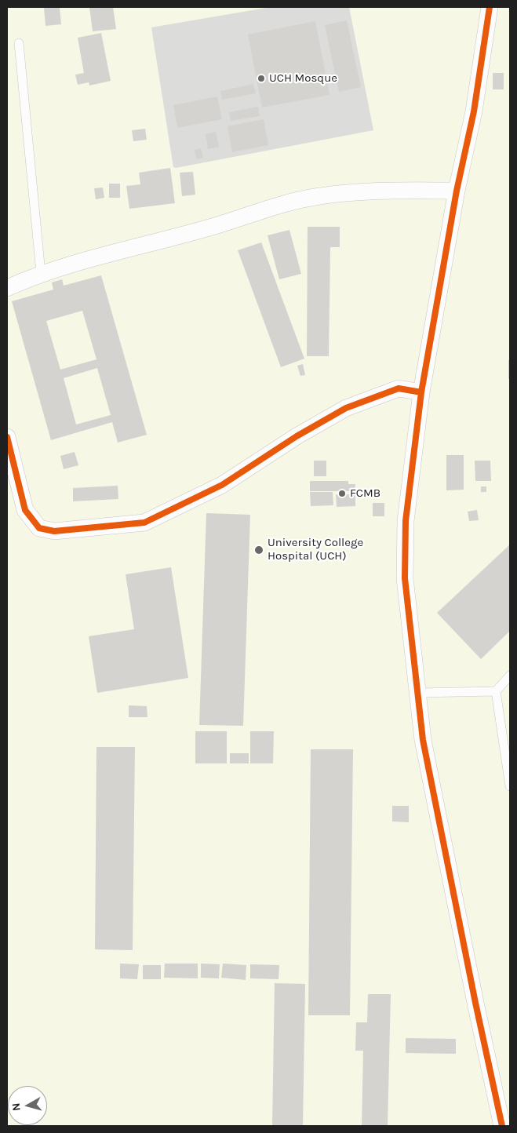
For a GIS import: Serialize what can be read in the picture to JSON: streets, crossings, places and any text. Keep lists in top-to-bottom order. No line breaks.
{"places":["UCH Mosque","FCMB","University College Hospital (UCH)"],"north":"left"}
